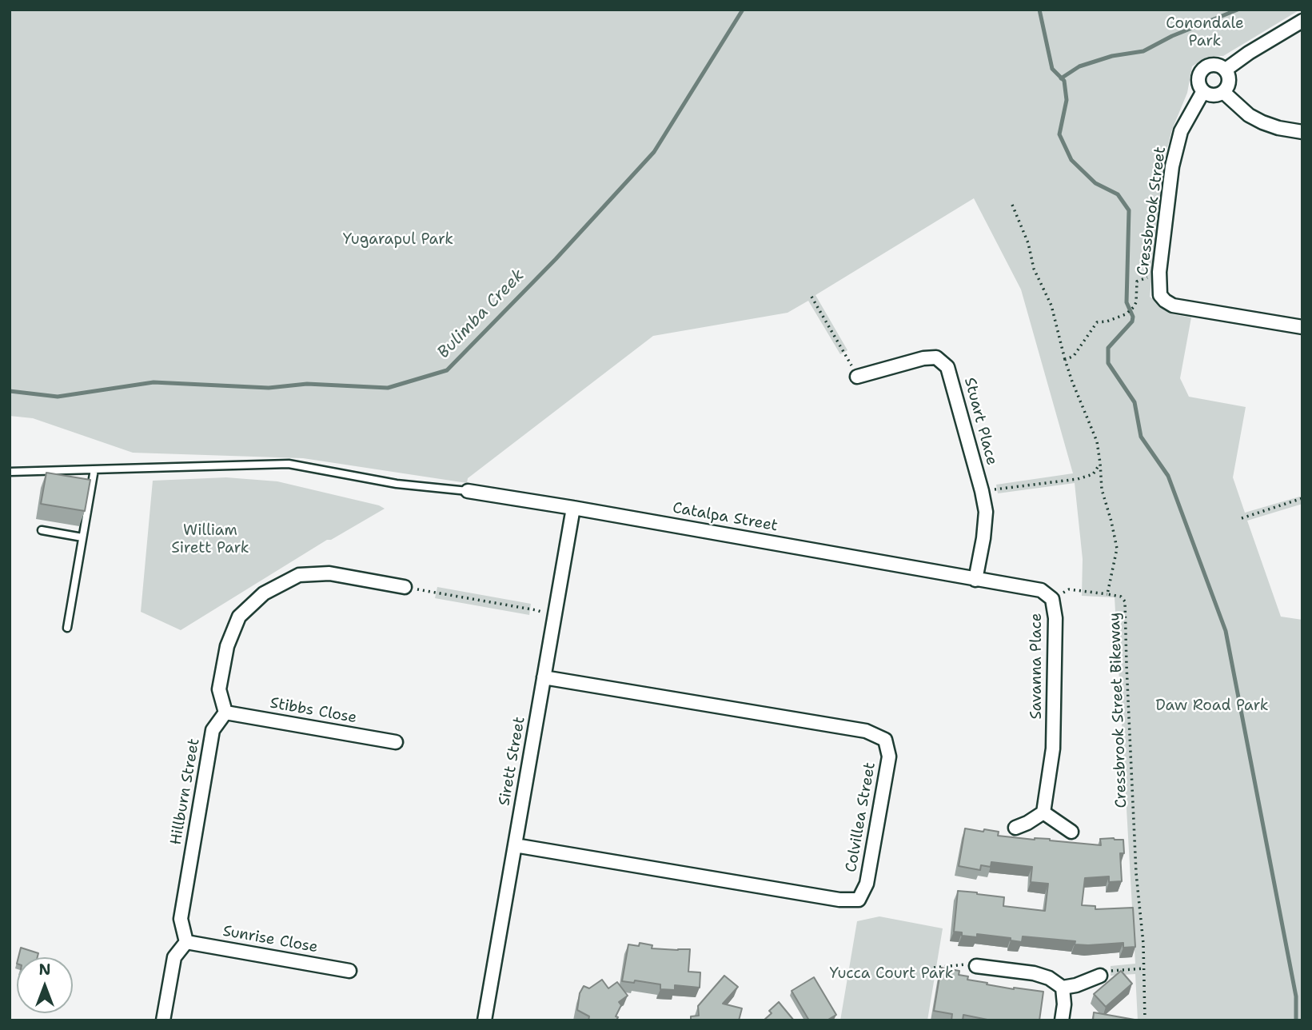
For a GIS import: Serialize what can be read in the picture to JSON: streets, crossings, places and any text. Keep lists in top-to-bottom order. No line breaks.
{"streets":{"street":["Cressbrook Street","Stuart Place","Catalpa Street","Savanna Place","Stibbs Close","Sirett Street","Hillburn Street","Colvillea Street","Sunrise Close"],"path":["Cressbrook Street Bikeway"]},"crossings":[["Stuart Place","Catalpa Street"],["Stuart Place","Savanna Place"],["Catalpa Street","Savanna Place"],["Catalpa Street","Sirett Street"],["Stibbs Close","Hillburn Street"],["Sirett Street","Colvillea Street"],["Hillburn Street","Sunrise Close"]],"water":["Bulimba Creek"],"parks":["Conondale Park","Yugarapul Park","William Sirett Park","Daw Road Park","Yucca Court Park"],"north":"top"}
